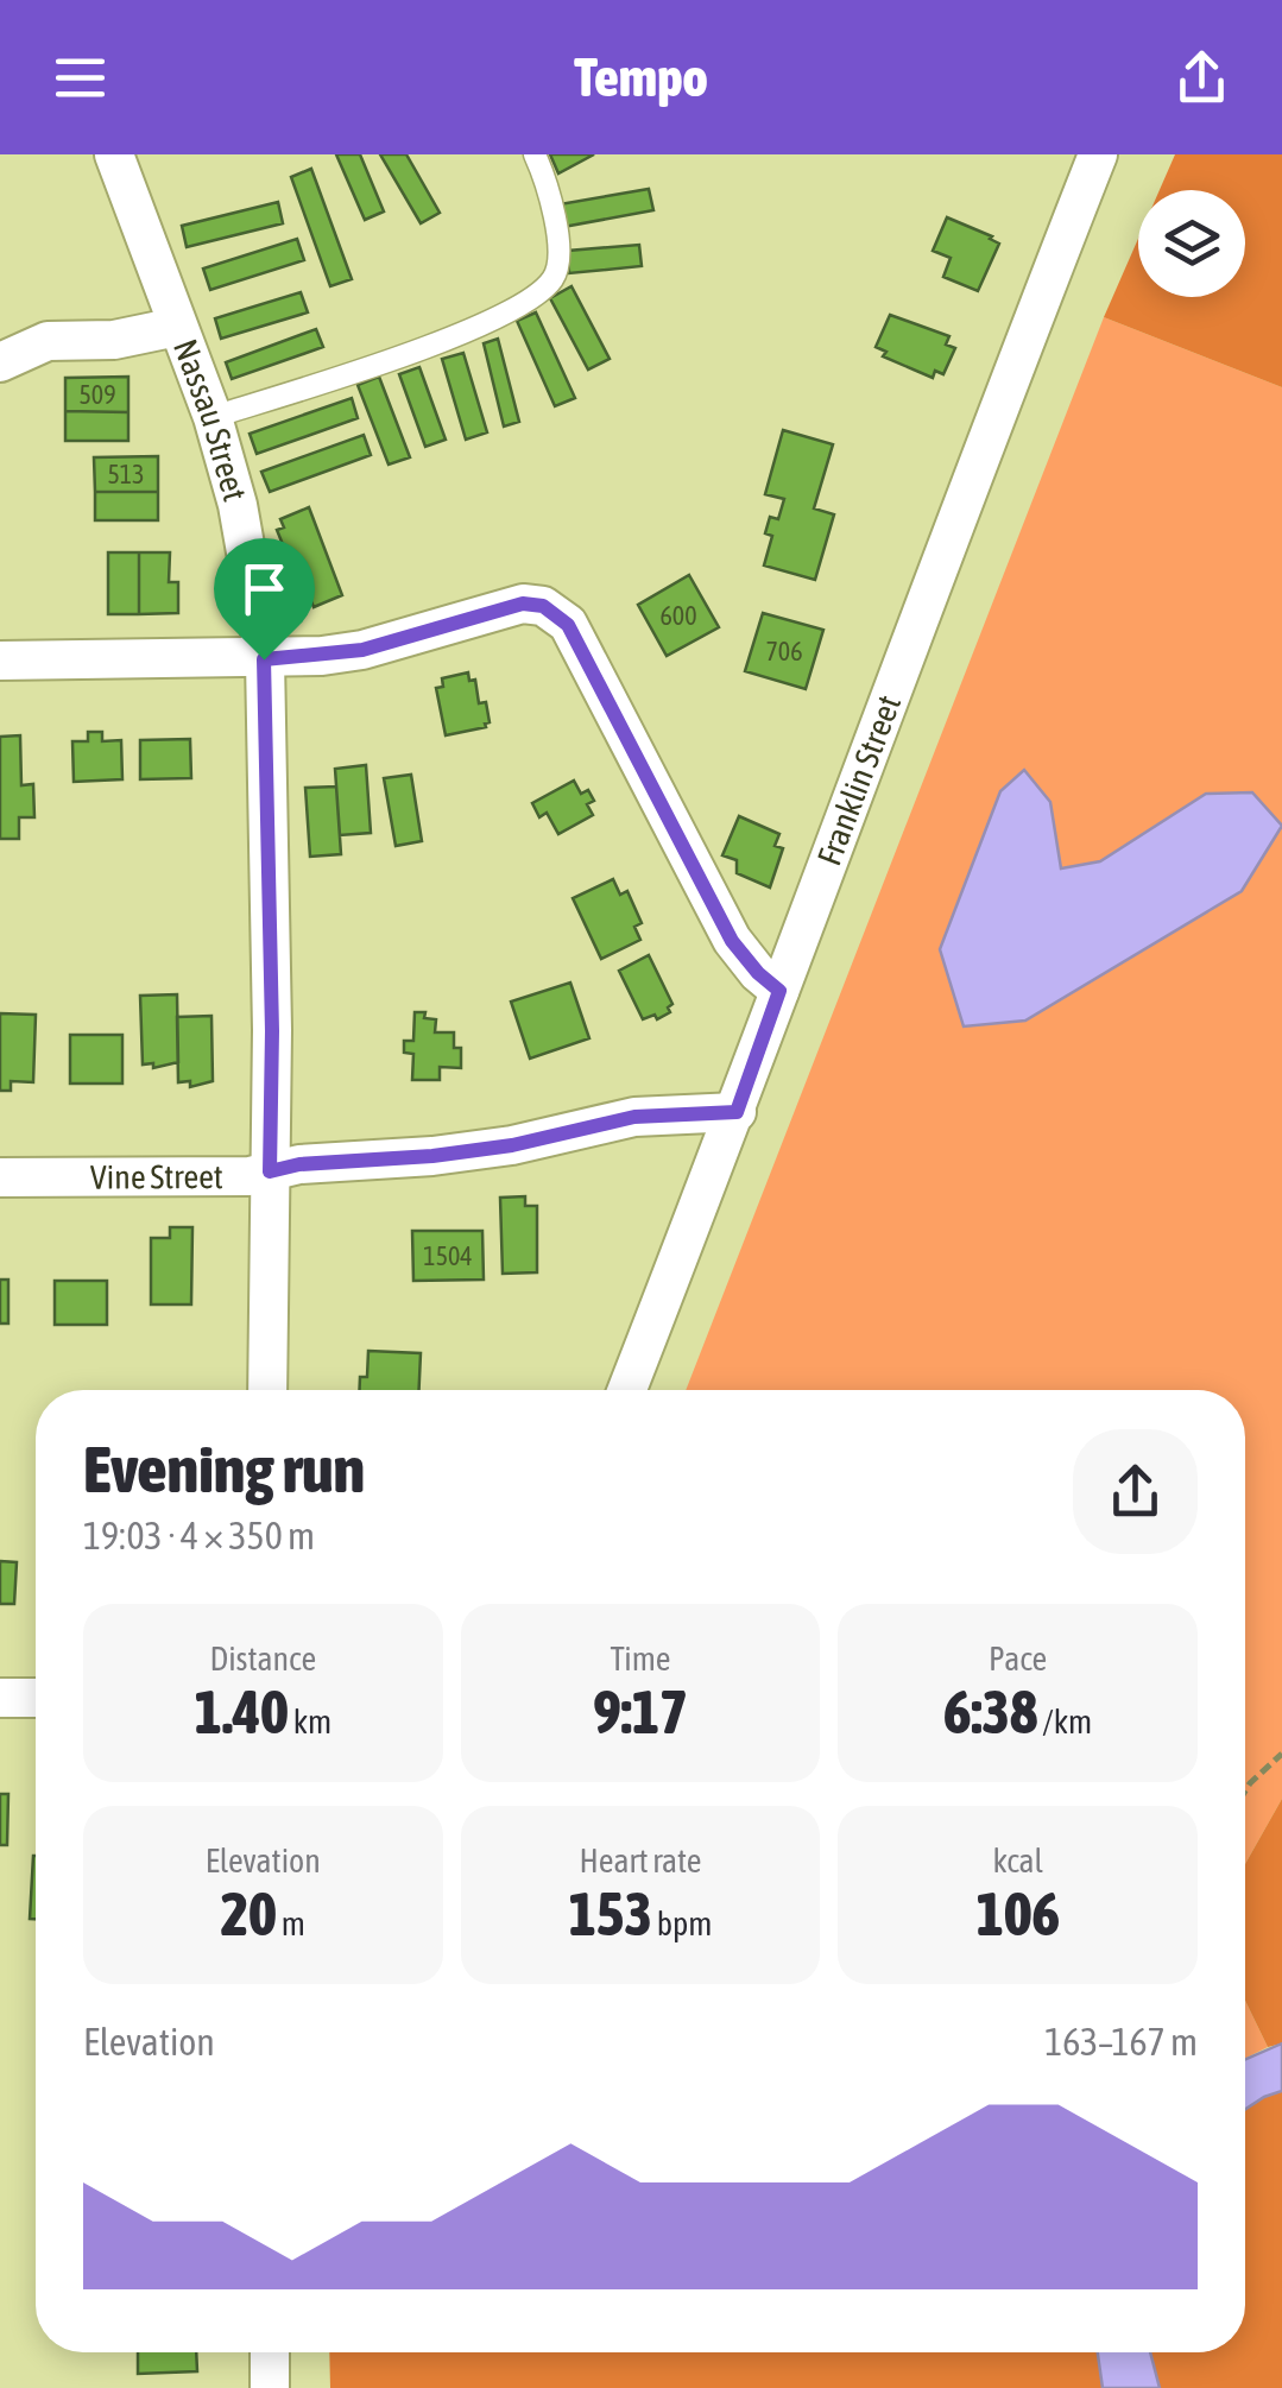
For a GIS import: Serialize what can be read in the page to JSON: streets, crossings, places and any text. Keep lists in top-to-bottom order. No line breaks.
{"streets":{"street":["Nassau Street","Franklin Street","Vine Street"]},"crossings":[["Nassau Street","Vine Street"],["Franklin Street","Vine Street"]],"house_numbers":["509","513","600","706","1504"],"page":{"header":"Tempo","heading":["Evening run","19:03 · 4 × 350 m"],"stats":[["Distance","1.40 km"],["Time","9:17"],["Pace","6:38 /km"],["Elevation","20 m"],["Heart rate","153 bpm"],["kcal","106"]],"chart":["Elevation","163–167 m"]}}
